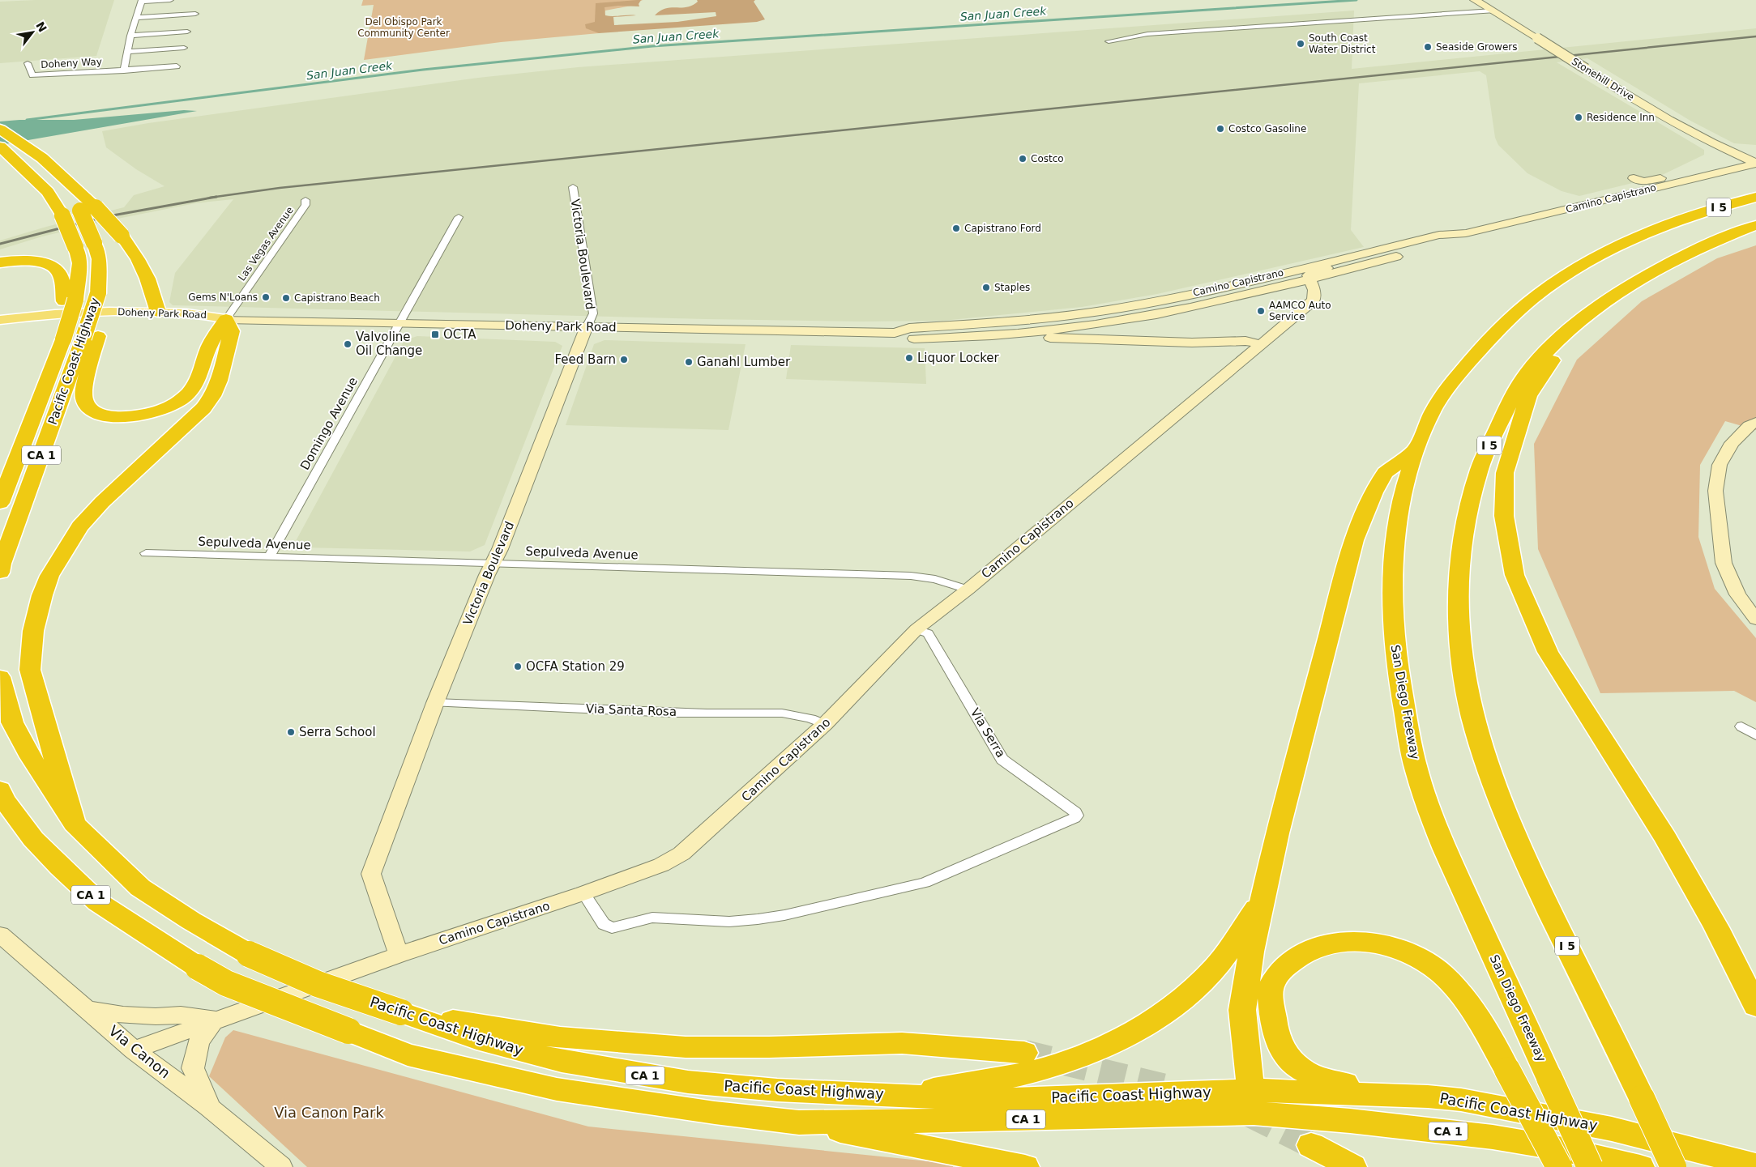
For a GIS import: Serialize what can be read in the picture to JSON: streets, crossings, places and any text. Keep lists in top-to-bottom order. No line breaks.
{"streets":{"highway":["I 5","Pacific Coast Highway","CA 1","San Diego Freeway"],"main road":["Stonehill Drive","Camino Capistrano","Victoria Boulevard","Doheny Park Road","Via Canon"],"street":["Doheny Way","Las Vegas Avenue","Domingo Avenue","Sepulveda Avenue","Via Santa Rosa","Via Serra"]},"crossings":[["Stonehill Drive","Camino Capistrano"],["Camino Capistrano","Victoria Boulevard"],["Camino Capistrano","Doheny Park Road"],["Camino Capistrano","Sepulveda Avenue"],["Camino Capistrano","Via Santa Rosa"],["Camino Capistrano","Via Serra"],["Camino Capistrano","Via Canon"],["Las Vegas Avenue","Doheny Park Road"],["Victoria Boulevard","Doheny Park Road"],["Victoria Boulevard","Sepulveda Avenue"],["Victoria Boulevard","Via Santa Rosa"],["Doheny Park Road","Domingo Avenue"],["Domingo Avenue","Sepulveda Avenue"]],"water":["San Juan Creek"],"parks":["Del Obispo Park Community Center","Via Canon Park"],"places":{"other":["South Coast Water District","Seaside Growers","Residence Inn","Costco Gasoline","Costco","Capistrano Ford","Staples","Gems N'Loans","Capistrano Beach","AAMCO Auto Service","Valvoline Oil Change","Liquor Locker","Feed Barn","Ganahl Lumber","OCFA Station 29","Serra School"],"transit":["OCTA"]},"north":"top right"}
